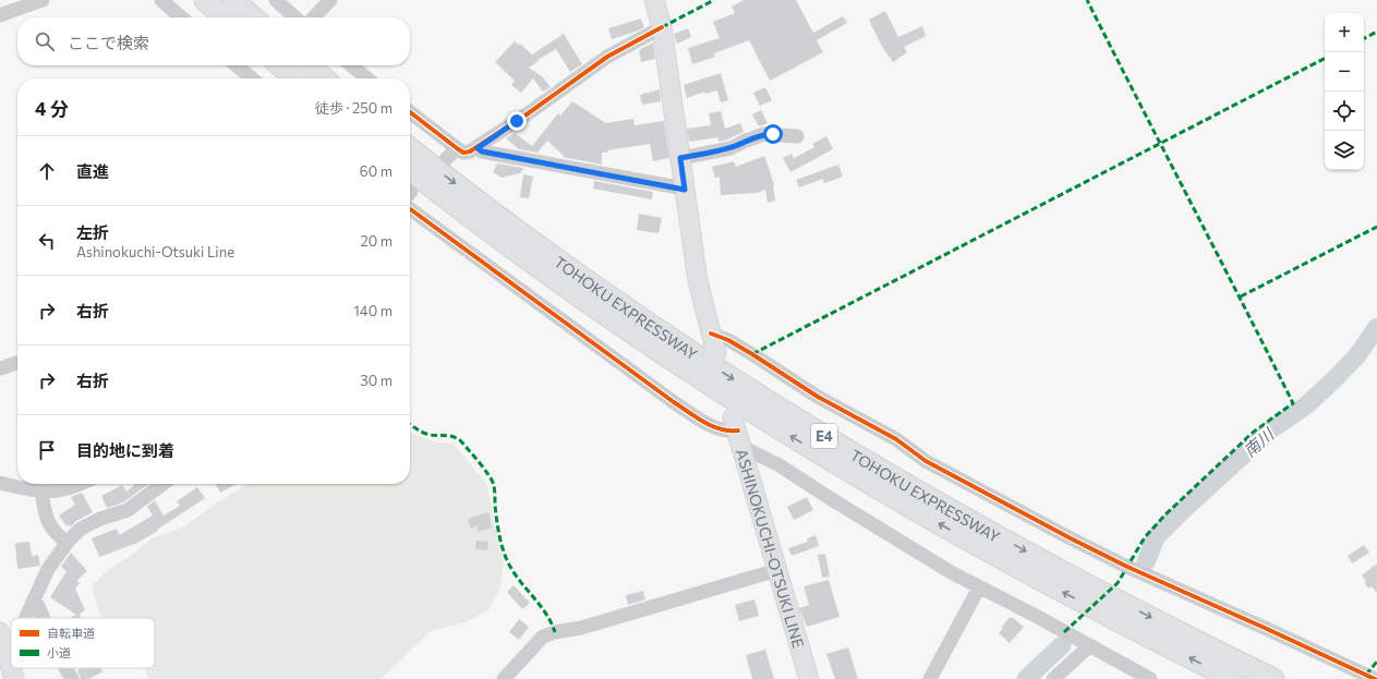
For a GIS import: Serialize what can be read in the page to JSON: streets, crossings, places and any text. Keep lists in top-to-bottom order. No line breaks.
{"streets":{"highway":["TOHOKU EXPRESSWAY","E4"],"main road":["ASHINOKUCHI-OTSUKI LINE"]},"water":["南川"],"legend":["自転車道","小道"],"page":{"map_buttons":["+","−"],"search":"ここで検索","heading":["4 分","徒歩 · 250 m"],"list":[["直進","60 m"],["左折","Ashinokuchi-Otsuki Line","20 m"],["右折","140 m"],["右折","30 m"],"目的地に到着"]}}
